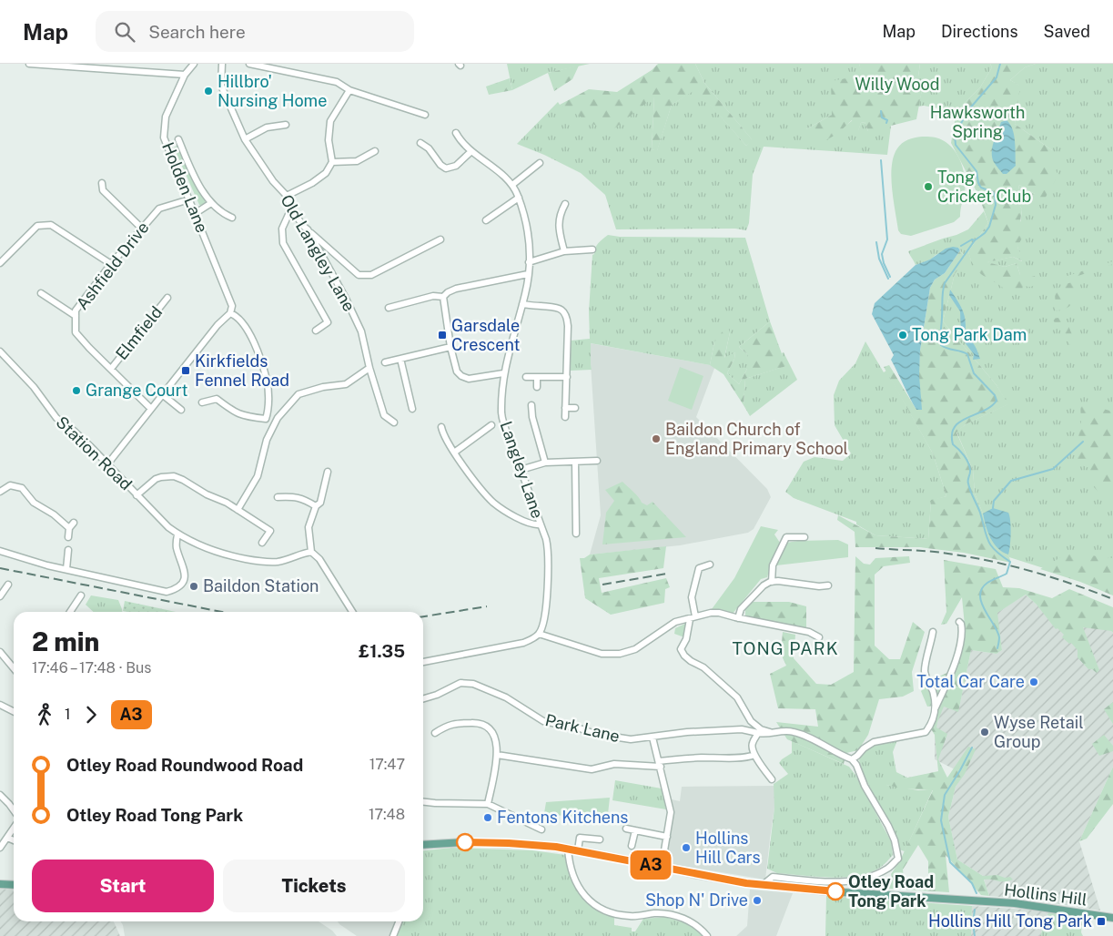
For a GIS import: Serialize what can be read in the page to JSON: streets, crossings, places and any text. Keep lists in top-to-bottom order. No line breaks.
{"streets":{"main road":["Hollins Hill"],"street":["Holden Lane","Old Langley Lane","Ashfield Drive","Elmfield","Station Road","Langley Lane","Park Lane"]},"crossings":[["Holden Lane","Ashfield Drive"],["Ashfield Drive","Elmfield"]],"districts":["TONG PARK"],"parks":["Willy Wood","Hawksworth Spring"],"places":{"other":["Hillbro' Nursing Home","Tong Cricket Club","Tong Park Dam","Grange Court","Baildon Church of England Primary School","Baildon Station","Total Car Care","Wyse Retail Group","Fentons Kitchens","Hollins Hill Cars","Otley Road Tong Park","Shop N' Drive"],"transit":["Garsdale Crescent","Kirkfields Fennel Road","Hollins Hill Tong Park"]},"lines":["bus line A3"],"page":{"header":"Map","search":"Search here","nav":["Map","Directions","Saved"],"on_map":"A3","heading":["2 min","17:46 – 17:48 · Bus","£1.35"],"legs":["1","A3"],"list":[{"name":"Otley Road Roundwood Road","value":"17:47"},{"name":"Otley Road Tong Park","value":"17:48"}],"buttons":["Start","Tickets"]}}
